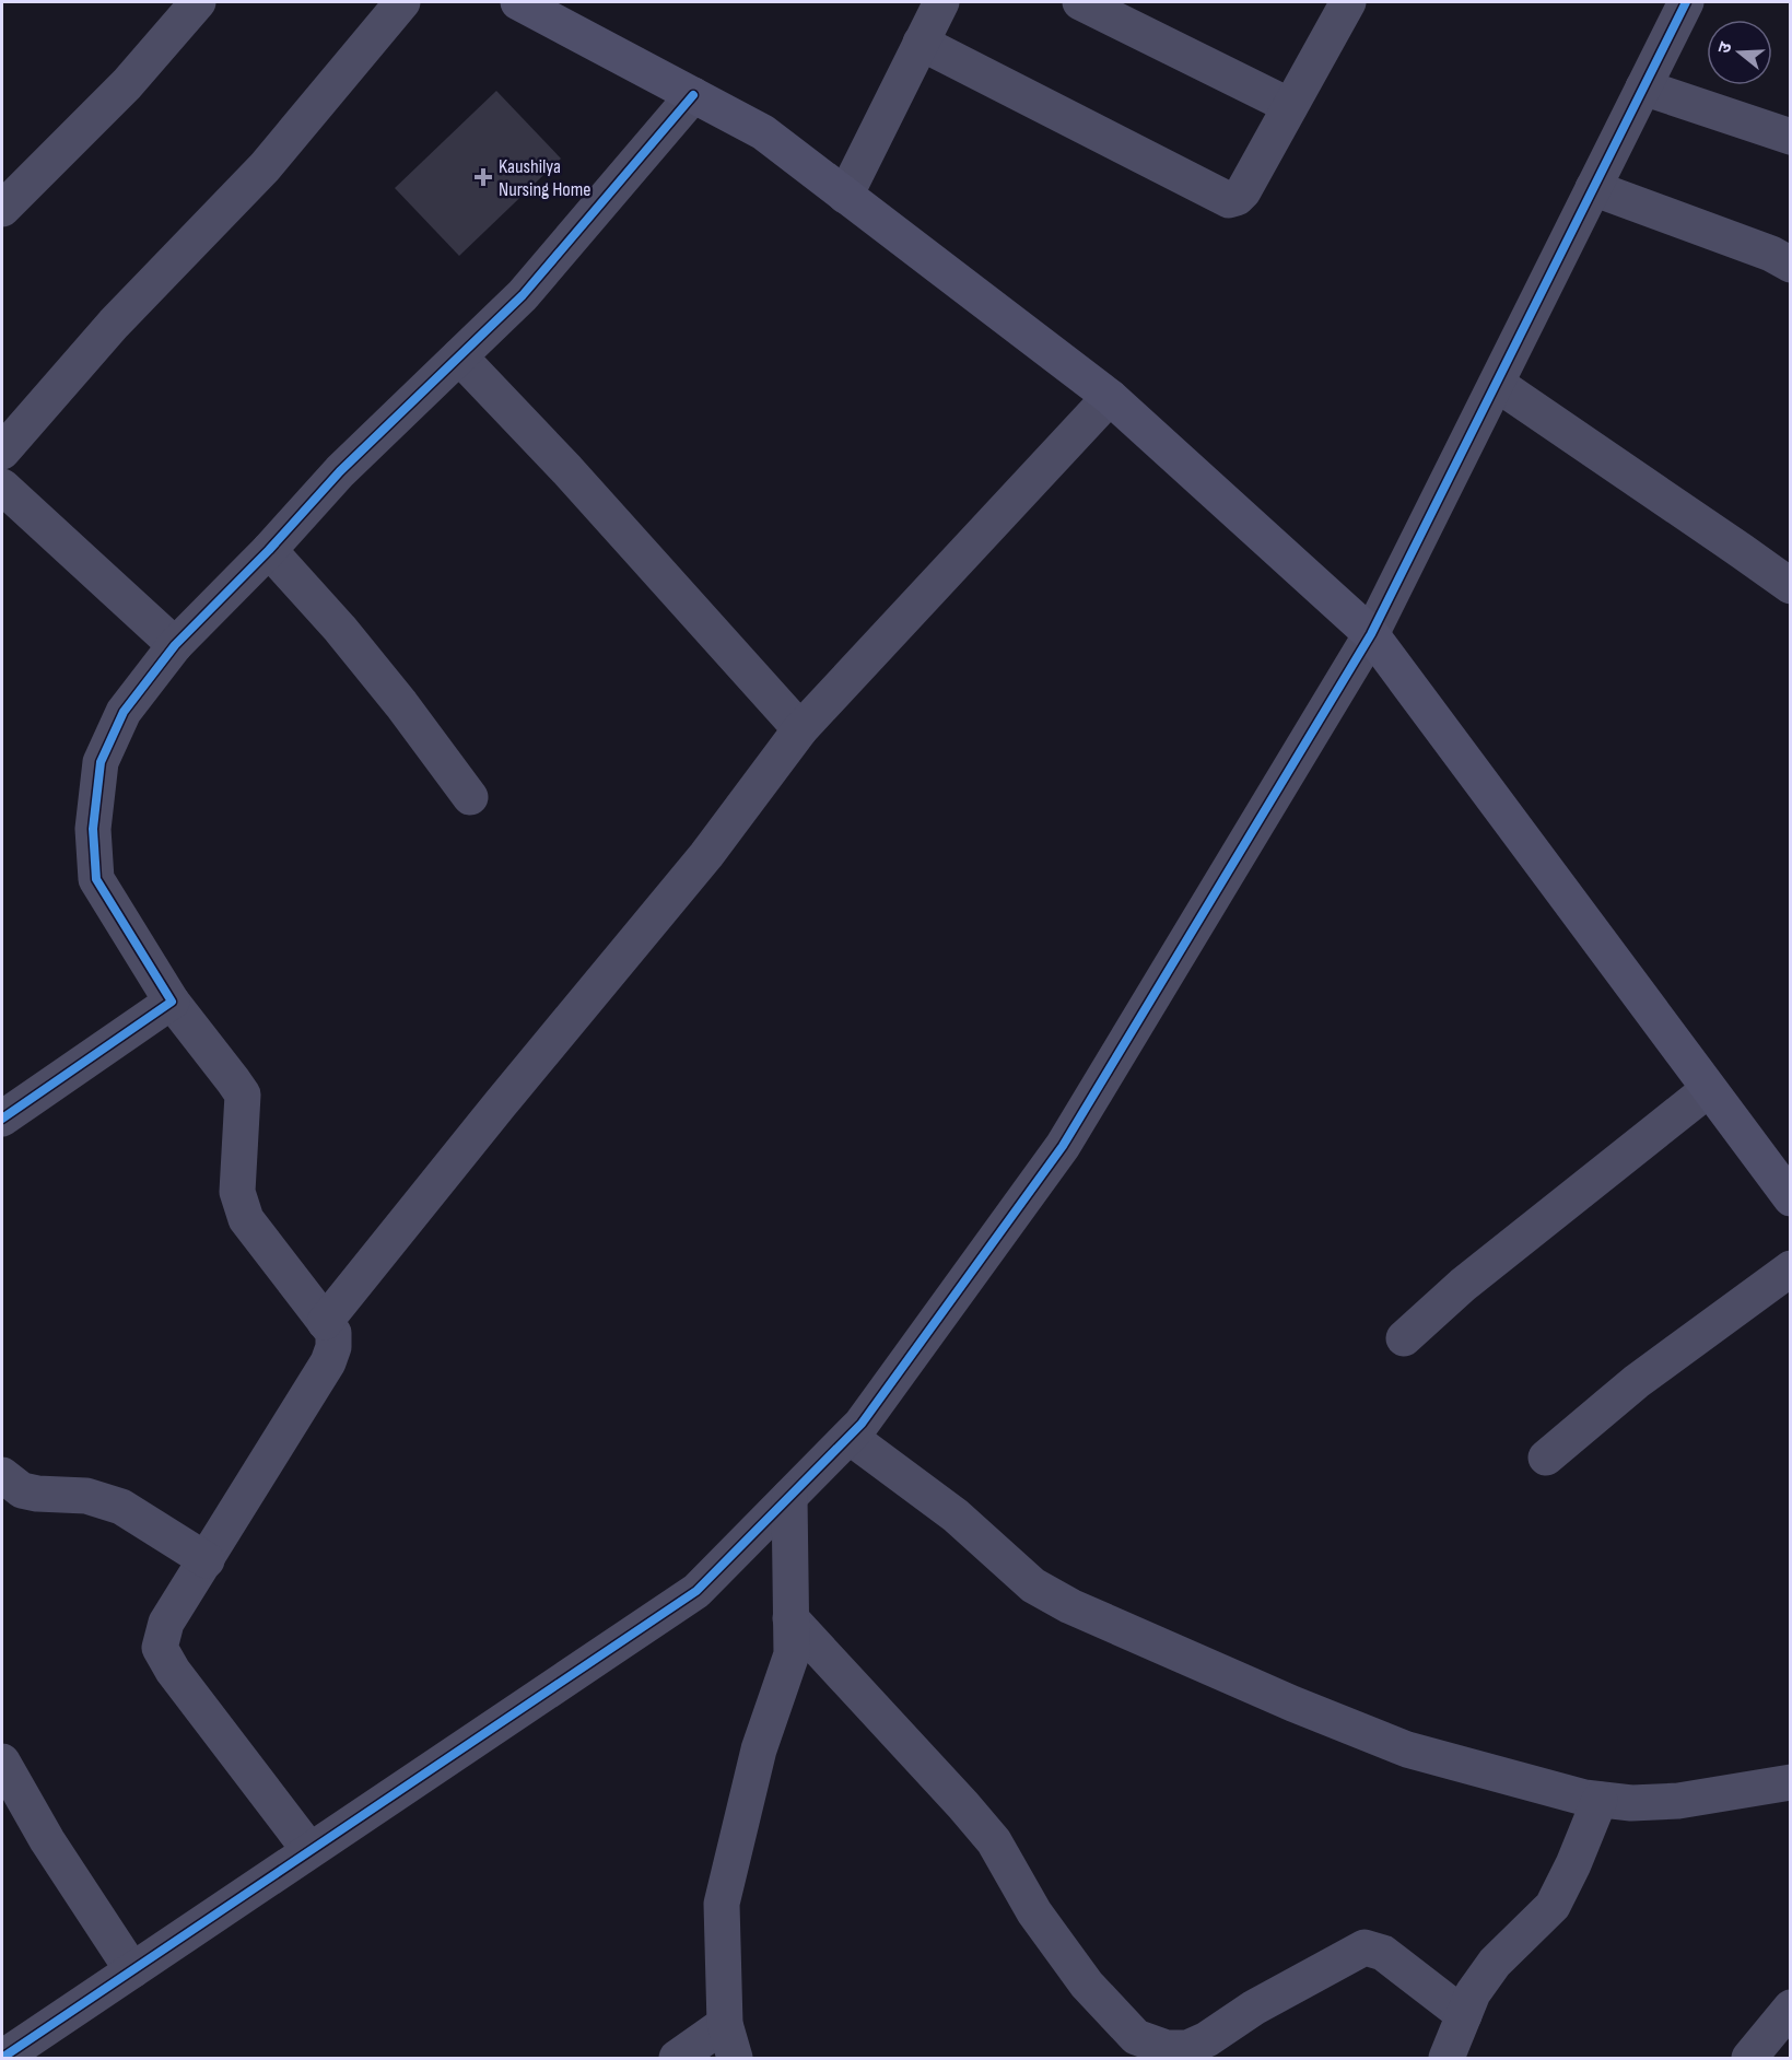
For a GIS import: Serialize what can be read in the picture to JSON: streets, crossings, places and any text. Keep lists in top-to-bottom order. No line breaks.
{"places":{"health":["Kaushilya Nursing Home"]},"north":"left"}
